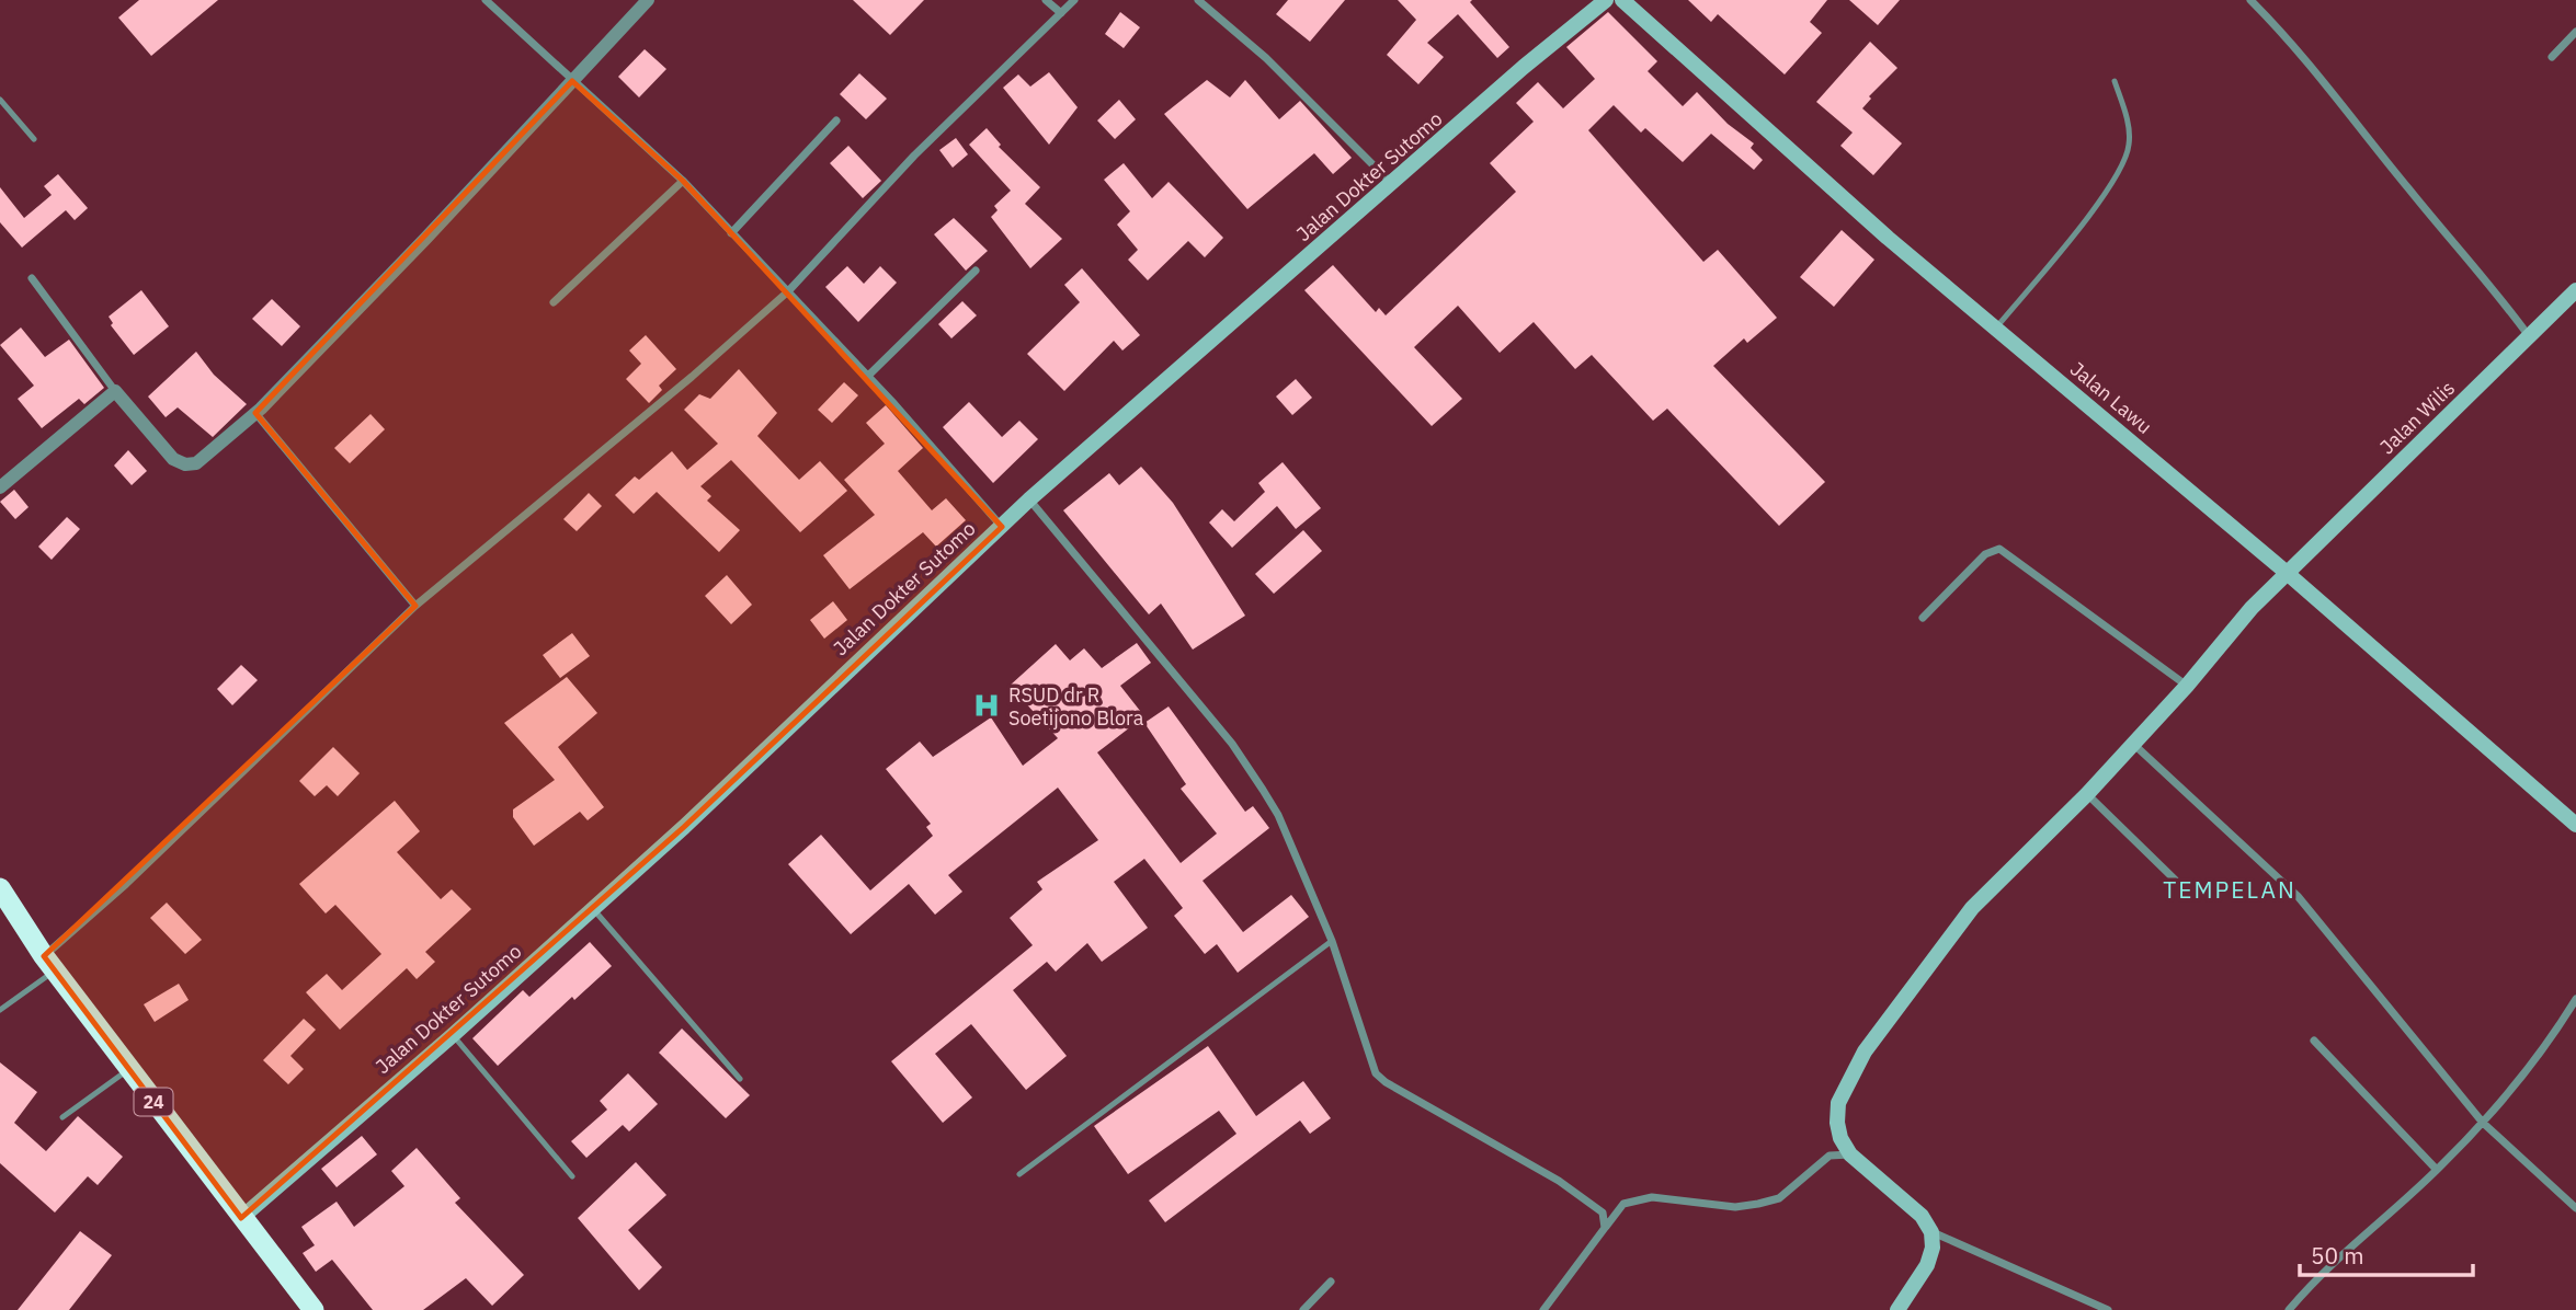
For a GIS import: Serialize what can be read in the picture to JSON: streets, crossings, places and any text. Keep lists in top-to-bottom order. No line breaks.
{"streets":{"highway":["24"],"main road":["Jalan Dokter Sutomo","Jalan Lawu","Jalan Wilis"]},"crossings":[["Jalan Dokter Sutomo","24"],["Jalan Lawu","Jalan Wilis"]],"districts":["TEMPELAN"],"places":{"hospital":["RSUD dr R Soetijono Blora"]},"scale_bar":"50 m"}
